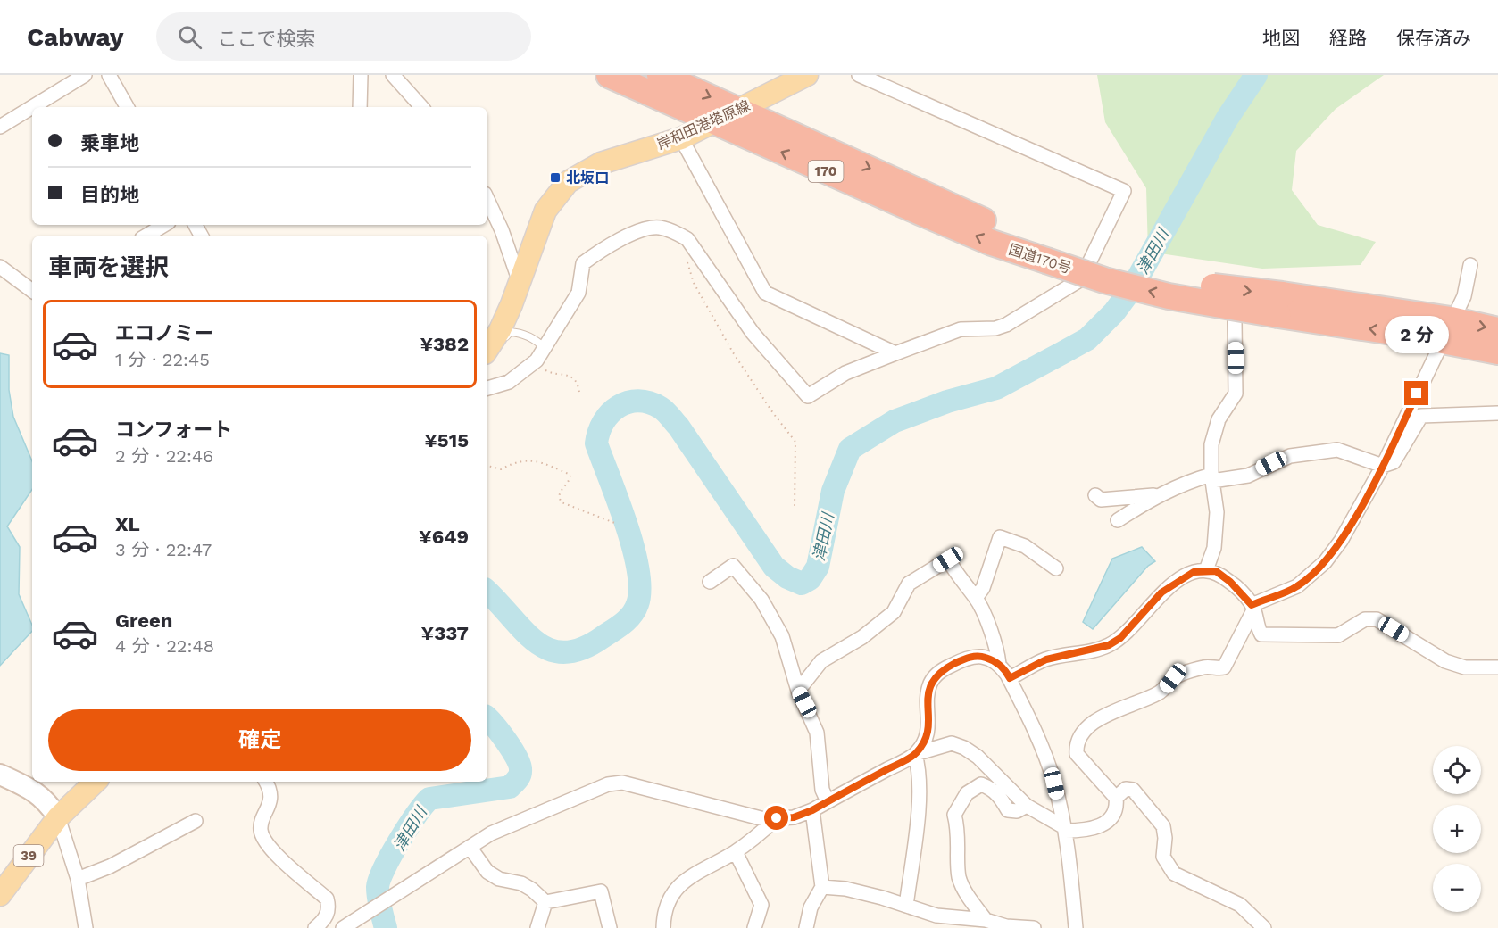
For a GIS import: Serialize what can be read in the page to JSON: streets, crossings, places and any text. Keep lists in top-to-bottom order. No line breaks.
{"streets":{"highway":["170","国道170号"],"main road":["岸和田港塔原線","39"]},"crossings":[["岸和田港塔原線","国道170号"]],"water":["津田川"],"places":{"transit":["北坂口"]},"page":{"header":"Cabway","search":"ここで検索","nav":["地図","経路","保存済み"],"banner":["乗車地","目的地"],"heading":"車両を選択","list":[{"name":"エコノミー","note":"1 分 · 22:45","value":"¥382"},{"name":"コンフォート","note":"2 分 · 22:46","value":"¥515"},{"name":"XL","note":"3 分 · 22:47","value":"¥649"},{"name":"Green","note":"4 分 · 22:48","value":"¥337"}],"bubble":"2 分","buttons":"確定","map_buttons":["+","−"]}}
